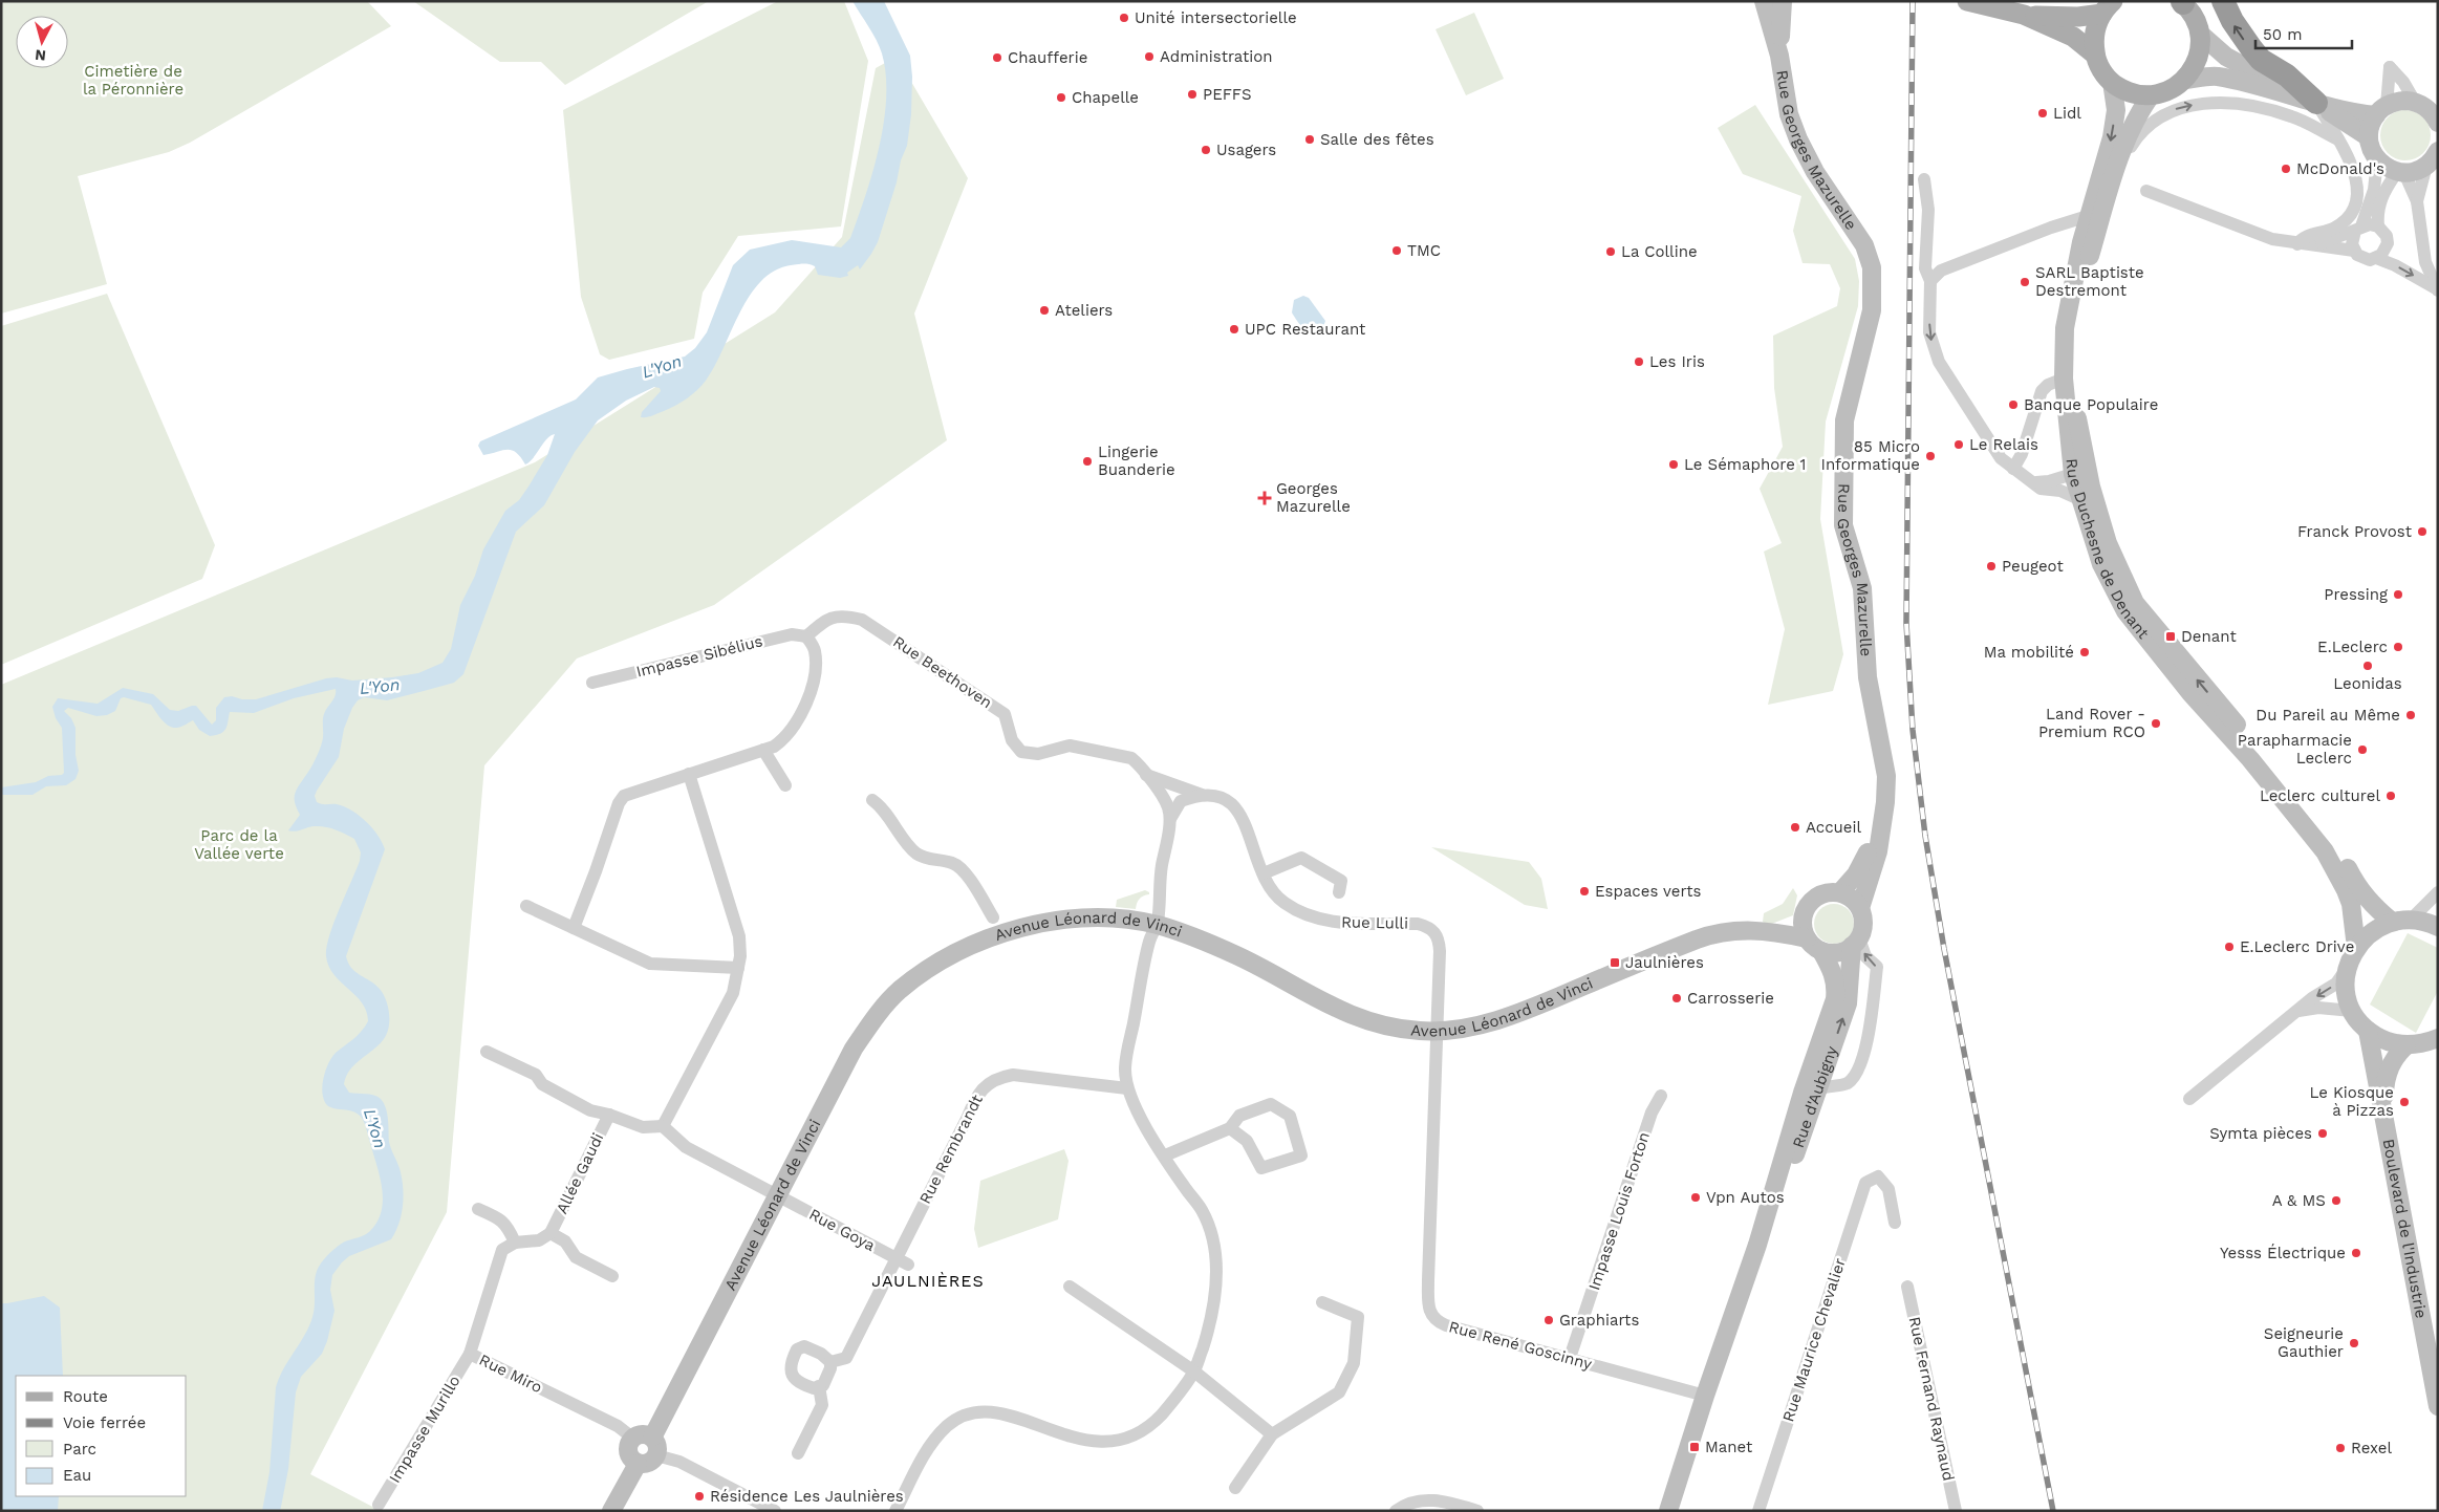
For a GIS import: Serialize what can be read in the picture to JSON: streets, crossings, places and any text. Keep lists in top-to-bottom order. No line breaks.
{"streets":{"main road":["Rue Georges Mazurelle","Rue Duchesne de Denant","Avenue Léonard de Vinci","Rue d'Aubigny","Boulevard de l'Industrie"],"street":["Impasse Sibélius","Rue Beethoven","Rue Lulli","Rue Rembrandt","Allée Gaudi","Impasse Louis Forton","Rue Goya","Rue Maurice Chevalier","Rue René Goscinny","Rue Miro","Rue Fernand Raynaud","Impasse Murillo"]},"crossings":[["Rue Georges Mazurelle","Avenue Léonard de Vinci"],["Rue Georges Mazurelle","Rue d'Aubigny"],["Impasse Sibélius","Rue Beethoven"],["Rue Beethoven","Rue Lulli"],["Rue Lulli","Avenue Léonard de Vinci"],["Rue Lulli","Rue René Goscinny"],["Avenue Léonard de Vinci","Rue d'Aubigny"],["Avenue Léonard de Vinci","Rue Goya"],["Avenue Léonard de Vinci","Rue René Goscinny"],["Avenue Léonard de Vinci","Rue Miro"],["Rue d'Aubigny","Rue René Goscinny"],["Rue Rembrandt","Rue Goya"],["Impasse Louis Forton","Rue René Goscinny"],["Rue Miro","Impasse Murillo"]],"districts":["JAULNIÈRES"],"water":["L'Yon"],"parks":["Cimetière de la Péronnière","Parc de la Vallée verte"],"places":{"other":["Unité intersectorielle","Administration","Chaufferie","PEFFS","Chapelle","Lidl","Salle des fêtes","Usagers","McDonald's","TMC","La Colline","SARL Baptiste Destremont","Ateliers","UPC Restaurant","Les Iris","Banque Populaire","Le Relais","85 Micro Informatique","Lingerie Buanderie","Le Sémaphore 1","Franck Provost","Peugeot","Pressing","E.Leclerc","Ma mobilité","Leonidas","Du Pareil au Même","Land Rover - Premium RCO","Parapharmacie Leclerc","Leclerc culturel","Accueil","Espaces verts","E.Leclerc Drive","Carrosserie","Le Kiosque à Pizzas","Symta pièces","Vpn Autos","A & MS","Yesss Électrique","Graphiarts","Seigneurie Gauthier","Rexel","Résidence Les Jaulnières"],"health":["Georges Mazurelle"],"transit":["Denant","Jaulnières","Manet"]},"legend":["Route","Voie ferrée","Parc","Eau"],"scale_bar":"50 m","north":"bottom"}
